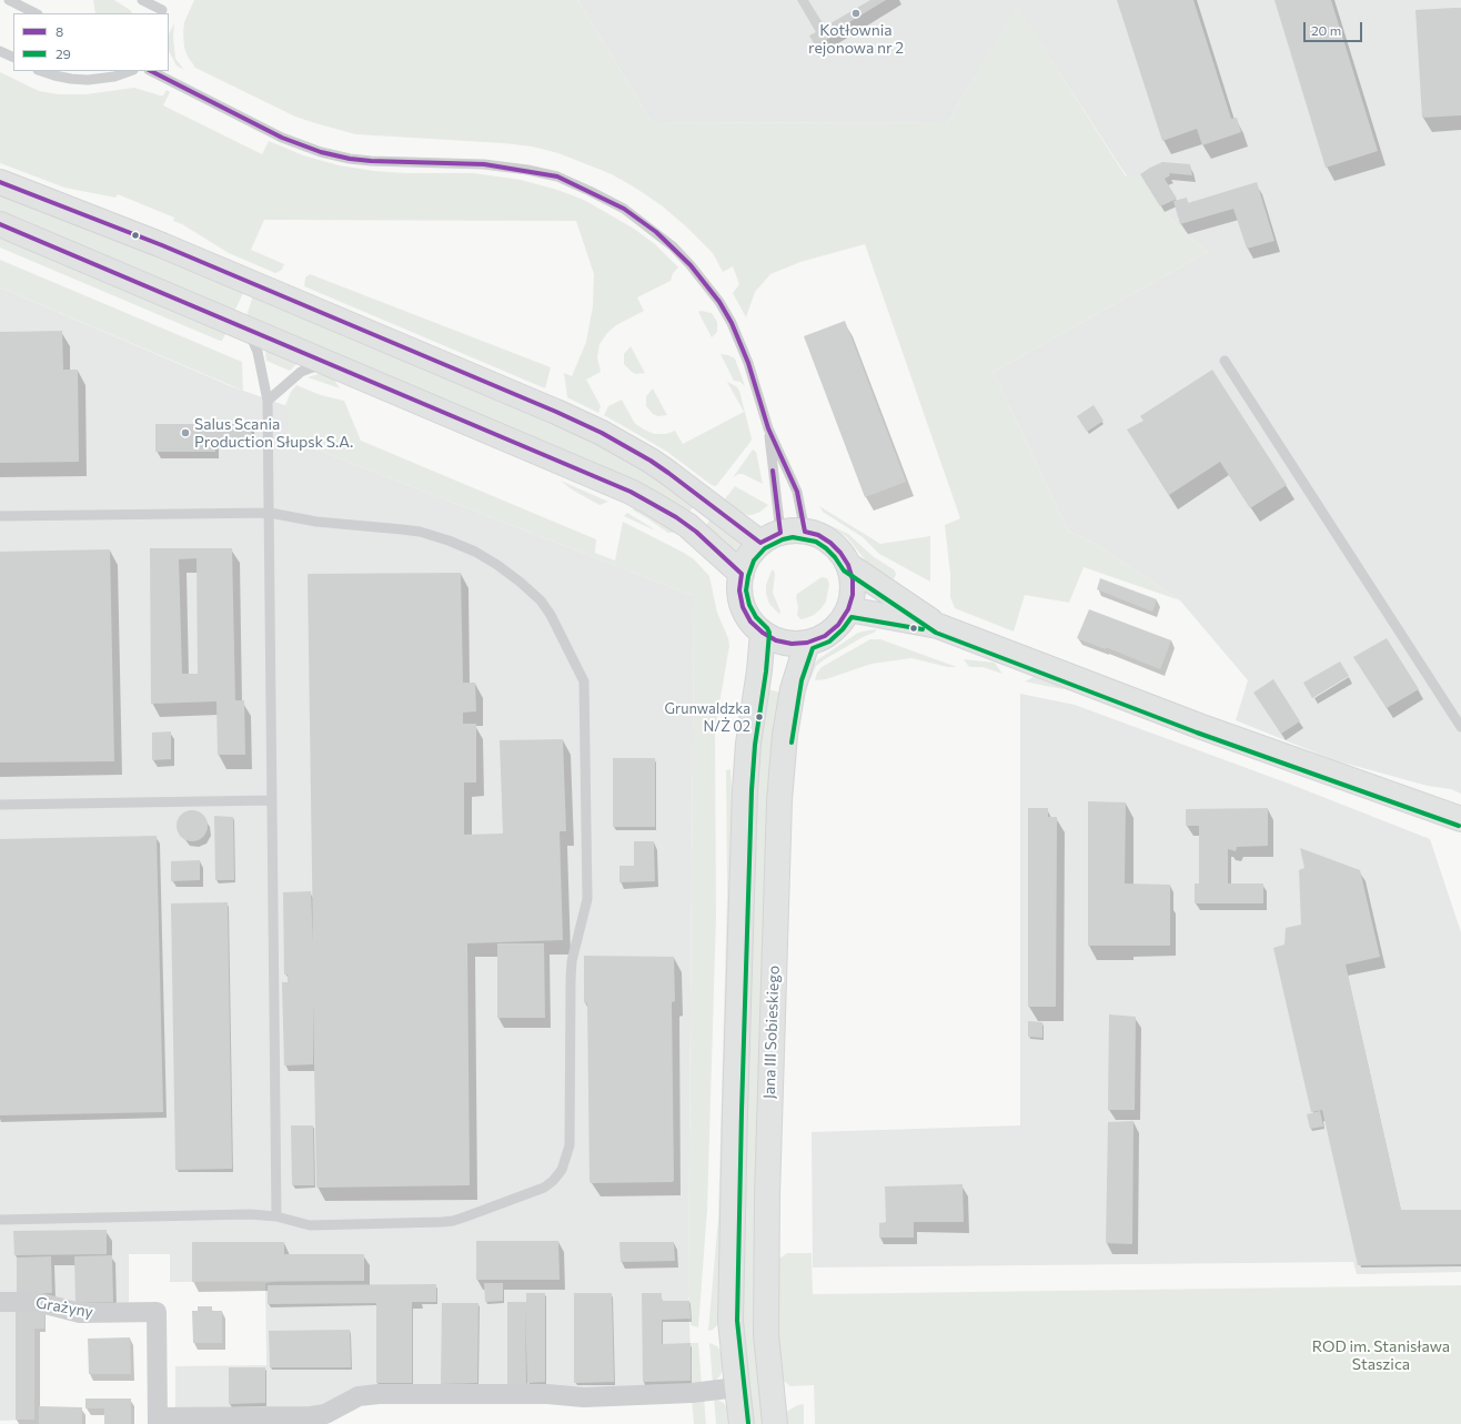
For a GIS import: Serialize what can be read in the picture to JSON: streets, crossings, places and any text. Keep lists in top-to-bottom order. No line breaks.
{"streets":{"street":["Jana III Sobieskiego","Grażyny"]},"parks":["ROD im. Stanisława Staszica"],"places":["Kotłownia rejonowa nr 2","Salus Scania Production Słupsk S.A.","Grunwaldzka N/Ż 02"],"lines":["transit line 8","transit line 29"],"legend":["8","29"],"scale_bar":"20 m"}
